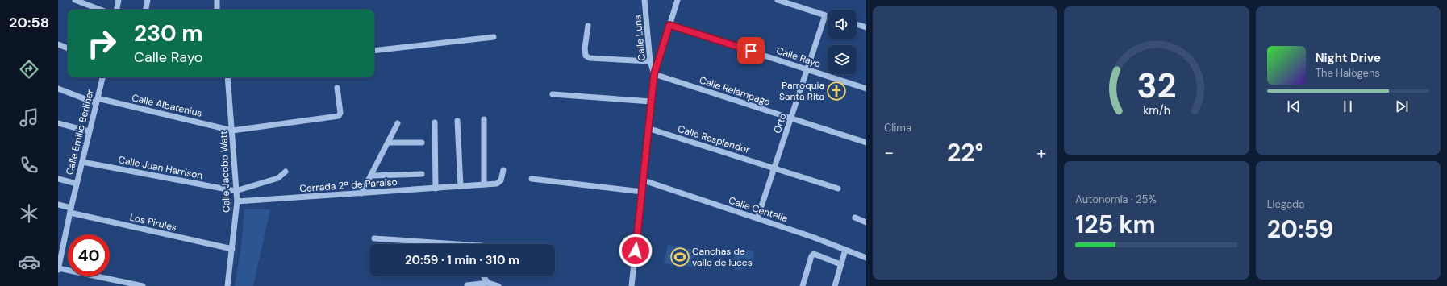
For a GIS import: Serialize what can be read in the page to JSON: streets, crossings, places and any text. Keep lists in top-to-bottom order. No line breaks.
{"streets":{"street":["Calle Luna","Calle Rayo","Calle Relámpago","Calle Albatenius","Orto","Calle Emilio Berliner","Calle Resplandor","Calle Juan Harrison","Calle Jacobo Watt","Cerrada 2ª de Paraíso","Calle Centella","Los Pirules"]},"crossings":[["Calle Luna","Calle Relámpago"],["Calle Rayo","Orto"],["Calle Relámpago","Orto"],["Calle Albatenius","Calle Emilio Berliner"],["Calle Albatenius","Calle Jacobo Watt"],["Orto","Calle Resplandor"],["Orto","Calle Centella"],["Calle Emilio Berliner","Calle Juan Harrison"],["Calle Emilio Berliner","Los Pirules"],["Calle Juan Harrison","Calle Jacobo Watt"],["Calle Jacobo Watt","Cerrada 2ª de Paraíso"],["Calle Jacobo Watt","Los Pirules"]],"places":{"church":["Parroquia Santa Rita"],"sports":["Canchas de valle de luces"]},"page":{"tabs":"20:58","tile":["Clima",["Autonomía · 25%","125 km"],["Llegada","20:59"]],"turn":["230 m","Calle Rayo"],"song":["Night Drive","The Halogens"],"heat":["−","22°","+"],"limit":"40","trip":"20:59 · 1 min · 310 m","gauge":["32","km/h"]}}
